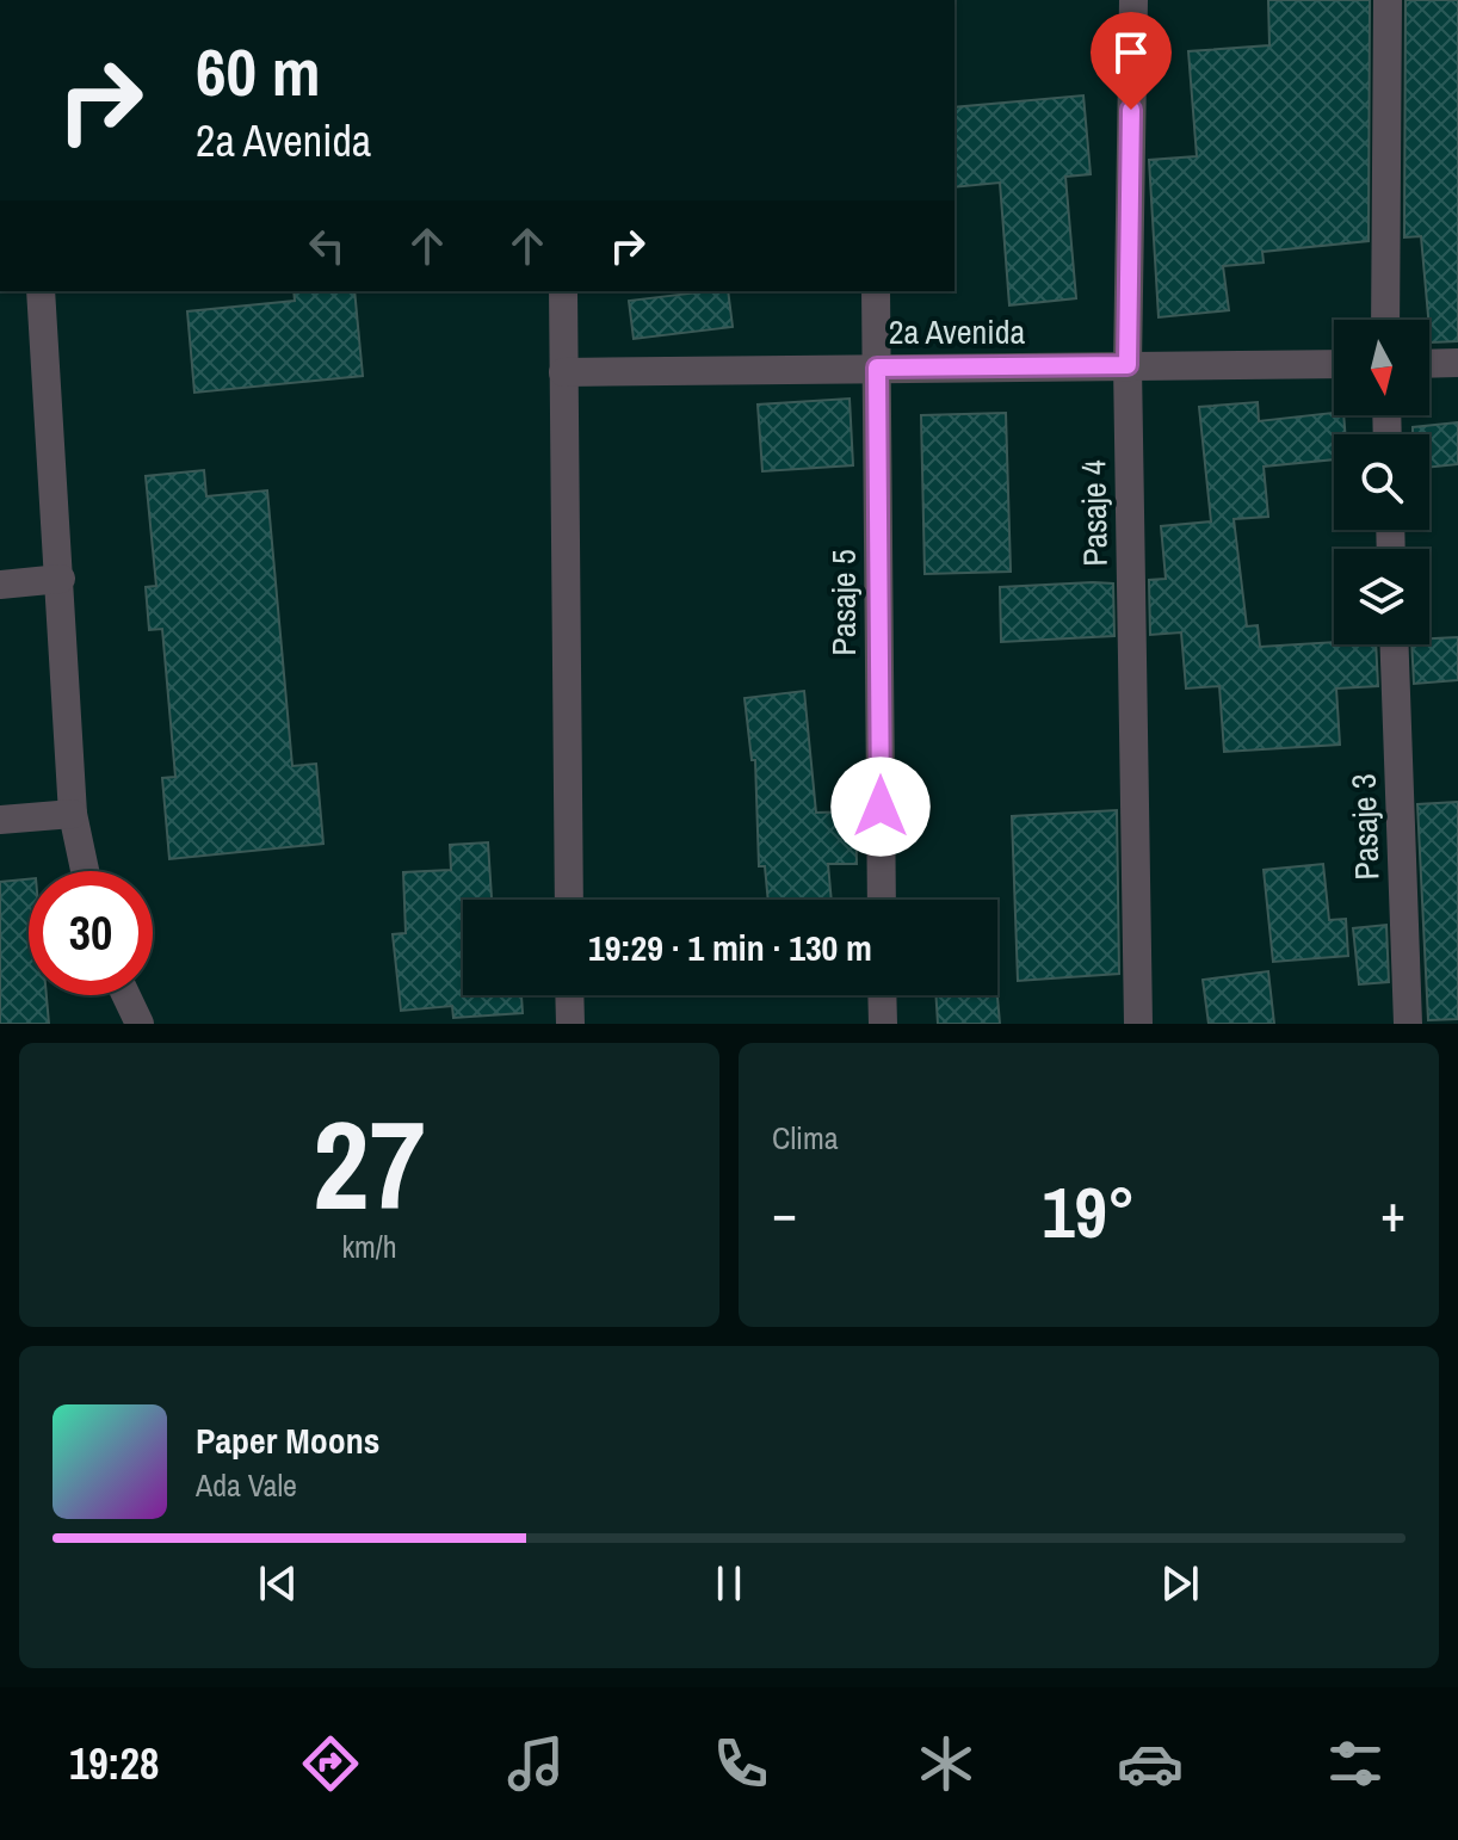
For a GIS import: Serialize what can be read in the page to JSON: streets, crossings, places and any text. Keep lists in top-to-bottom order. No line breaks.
{"streets":{"street":["2a Avenida","Pasaje 4","Pasaje 5","Pasaje 3"]},"crossings":[["2a Avenida","Pasaje 4"],["2a Avenida","Pasaje 5"]],"north":"bottom","page":{"turn":["60 m","2a Avenida"],"limit":"30","trip":"19:29 · 1 min · 130 m","tile":[["27","km/h"],"Clima"],"heat":["−","19°","+"],"song":["Paper Moons","Ada Vale"],"tabs":"19:28"}}
